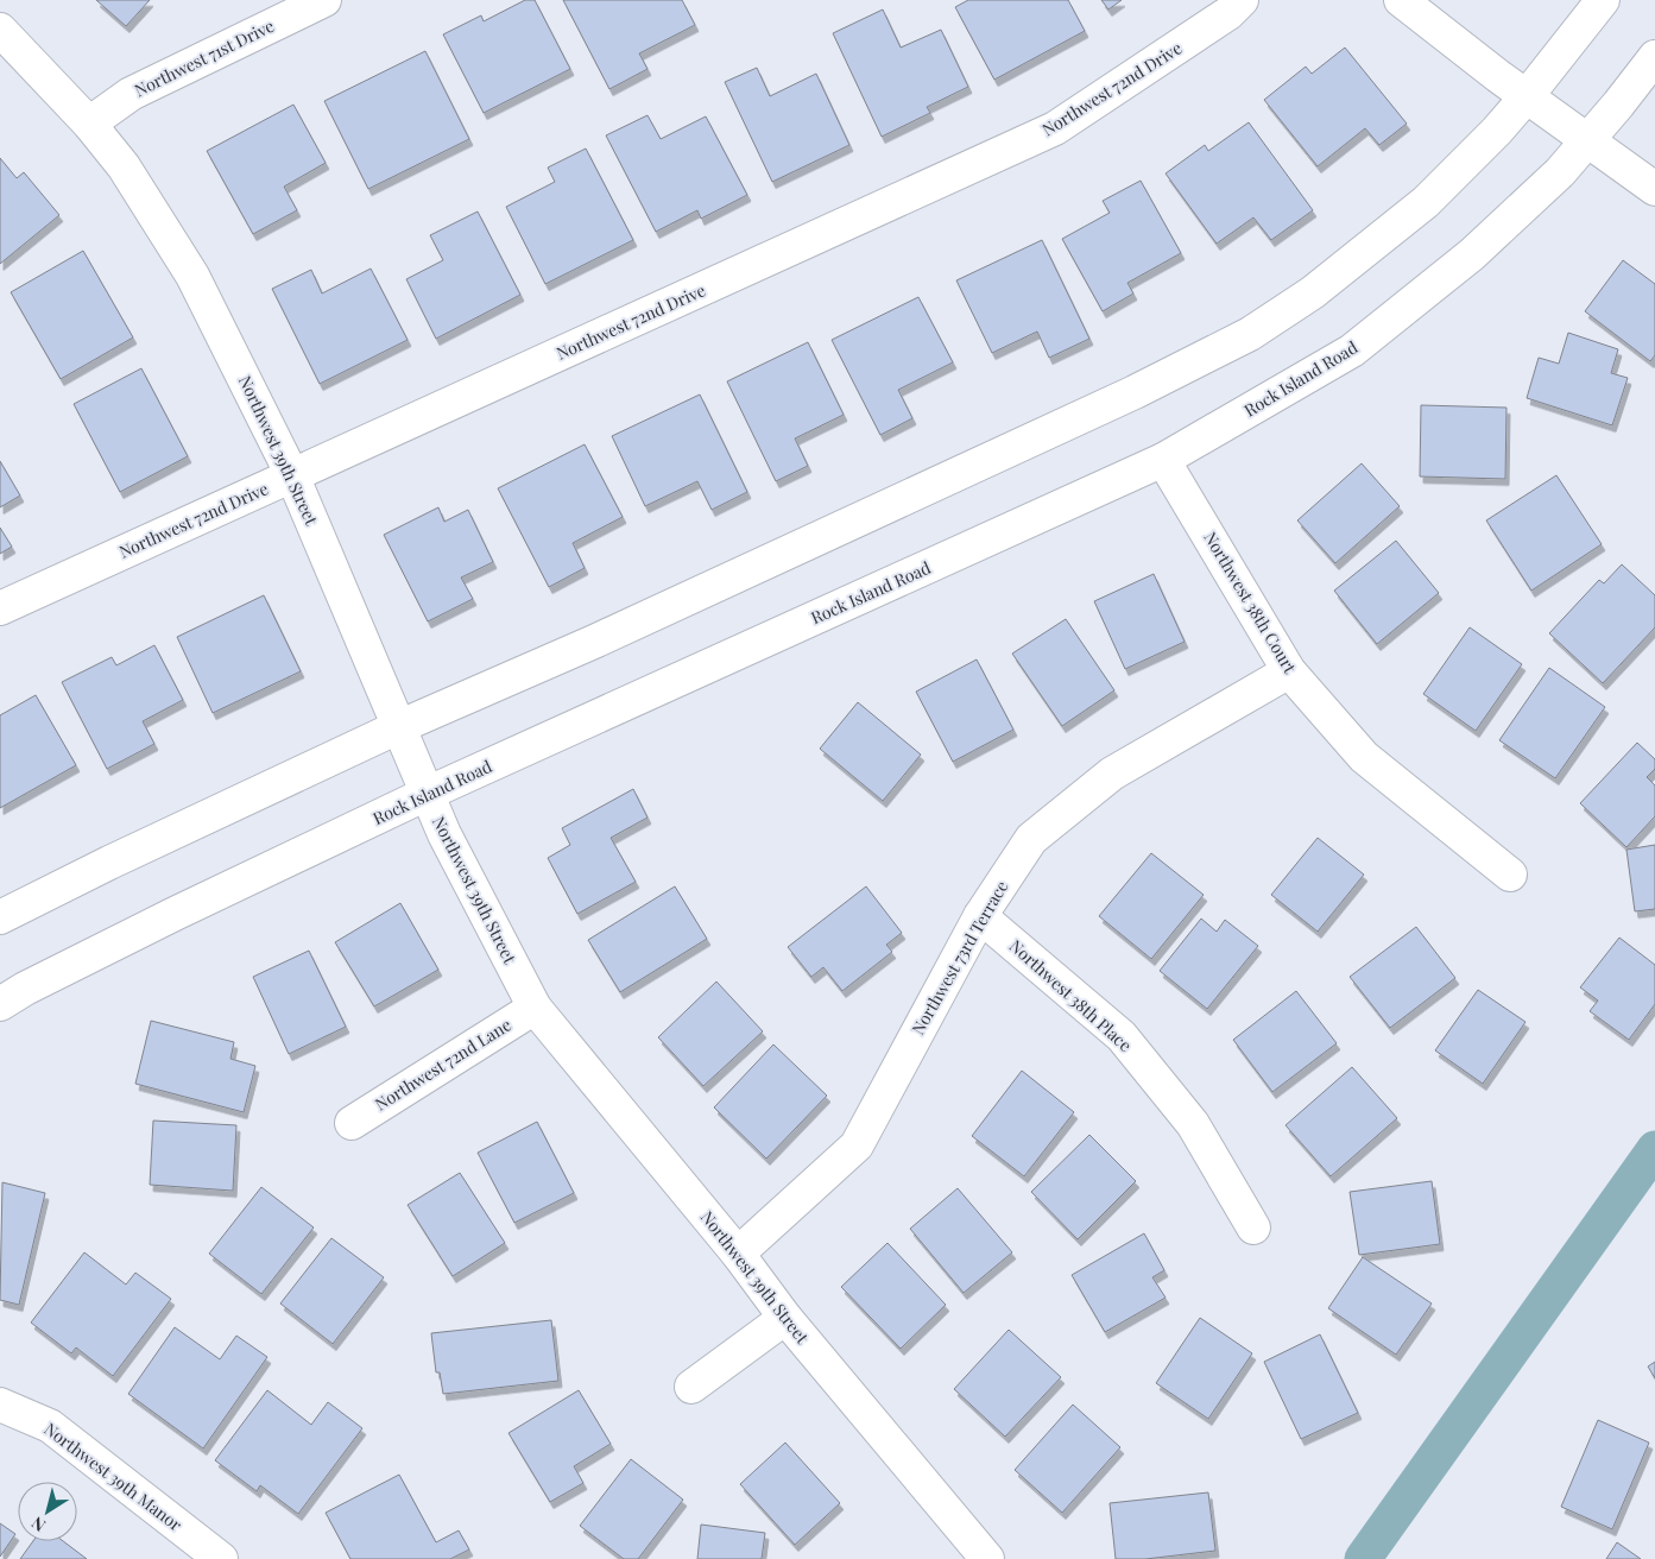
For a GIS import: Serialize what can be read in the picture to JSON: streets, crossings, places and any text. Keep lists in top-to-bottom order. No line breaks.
{"streets":{"street":["Northwest 71st Drive","Northwest 72nd Drive","Rock Island Road","Northwest 39th Street","Northwest 38th Court","Northwest 73rd Terrace","Northwest 38th Place","Northwest 72nd Lane","Northwest 39th Manor"]},"crossings":[["Northwest 71st Drive","Northwest 39th Street"],["Northwest 72nd Drive","Northwest 39th Street"],["Rock Island Road","Northwest 39th Street"],["Rock Island Road","Northwest 38th Court"],["Northwest 39th Street","Northwest 73rd Terrace"],["Northwest 39th Street","Northwest 72nd Lane"],["Northwest 38th Court","Northwest 73rd Terrace"],["Northwest 73rd Terrace","Northwest 38th Place"]],"north":"bottom left"}
